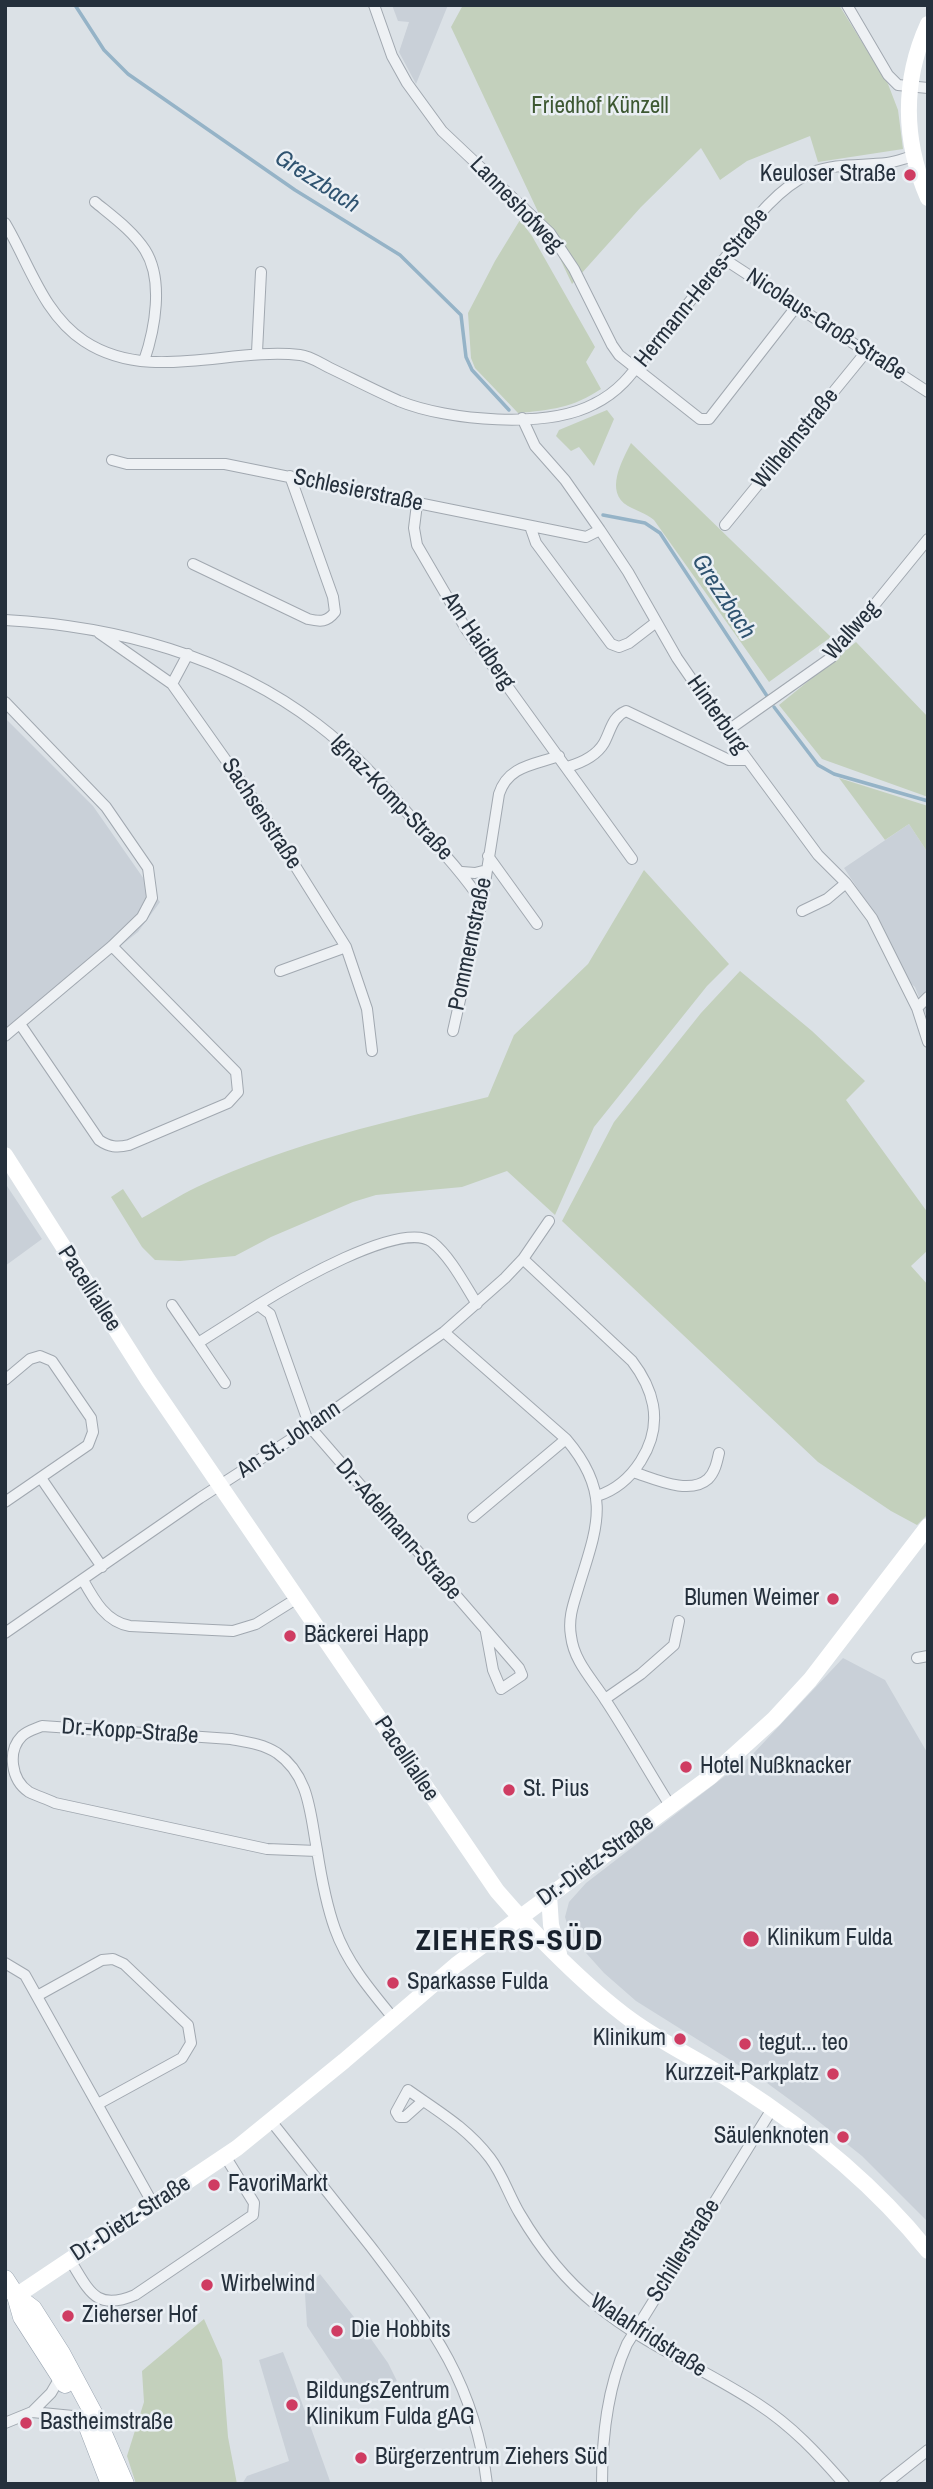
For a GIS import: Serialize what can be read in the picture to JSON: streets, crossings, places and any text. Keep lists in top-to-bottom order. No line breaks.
{"streets":{"main road":["Pacelliallee","Dr.-Dietz-Straße"],"street":["Lanneshofweg","Hermann-Heres-Straße","Nicolaus-Groß-Straße","Wilhelmstraße","Schlesierstraße","Wallweg","Am Haidberg","Hinterburg","Ignaz-Komp-Straße","Sachsenstraße","Pommernstraße","An St. Johann","Dr.-Adelmann-Straße","Dr.-Kopp-Straße","Schillerstraße","Walahfridstraße"]},"crossings":[["Lanneshofweg","Hermann-Heres-Straße"],["Lanneshofweg","Nicolaus-Groß-Straße"],["Hermann-Heres-Straße","Nicolaus-Groß-Straße"],["Hermann-Heres-Straße","Hinterburg"],["Nicolaus-Groß-Straße","Wilhelmstraße"],["Schlesierstraße","Am Haidberg"],["Schlesierstraße","Hinterburg"],["Wallweg","Hinterburg"],["Am Haidberg","Pommernstraße"],["Ignaz-Komp-Straße","Sachsenstraße"],["Ignaz-Komp-Straße","Pommernstraße"],["Pacelliallee","An St. Johann"],["Pacelliallee","Dr.-Dietz-Straße"],["Pacelliallee","Schillerstraße"],["An St. Johann","Dr.-Adelmann-Straße"],["Dr.-Kopp-Straße","Dr.-Dietz-Straße"],["Schillerstraße","Walahfridstraße"]],"districts":["ZIEHERS-SÜD"],"water":["Grezzbach"],"parks":["Friedhof Künzell"],"places":["Keuloser Straße","Blumen Weimer","Bäckerei Happ","Hotel Nußknacker","St. Pius","Klinikum Fulda","Sparkasse Fulda","Klinikum","tegut... teo","Kurzzeit-Parkplatz","Säulenknoten","FavoriMarkt","Wirbelwind","Zieherser Hof","Die Hobbits","BildungsZentrum Klinikum Fulda gAG","Bastheimstraße","Bürgerzentrum Ziehers Süd"]}
